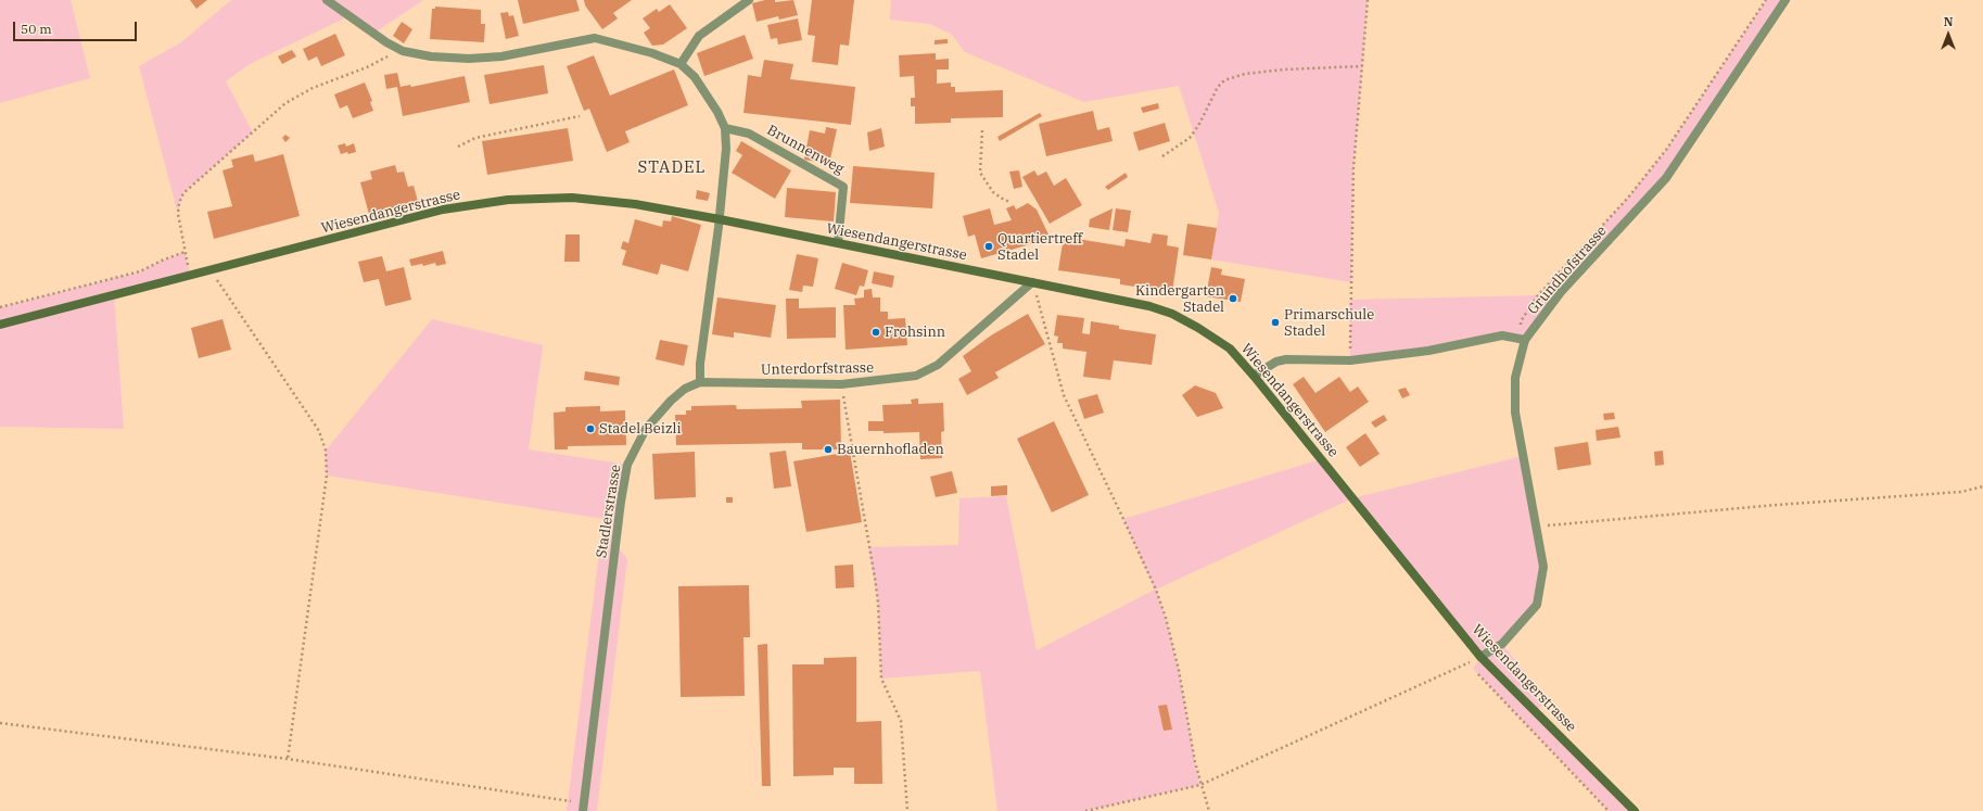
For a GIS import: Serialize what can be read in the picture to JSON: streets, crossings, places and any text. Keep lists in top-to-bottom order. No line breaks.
{"streets":{"main road":["Wiesendangerstrasse"],"street":["Brunnenweg","Grundhofstrasse","Unterdorfstrasse","Stadlerstrasse"]},"crossings":[["Brunnenweg","Wiesendangerstrasse"],["Wiesendangerstrasse","Grundhofstrasse"],["Wiesendangerstrasse","Unterdorfstrasse"],["Unterdorfstrasse","Stadlerstrasse"]],"districts":["STADEL"],"places":["Quartiertreff Stadel","Kindergarten Stadel","Primarschule Stadel","Frohsinn","Stadel Beizli","Bauernhofladen"],"scale_bar":"50 m","north":"top"}
